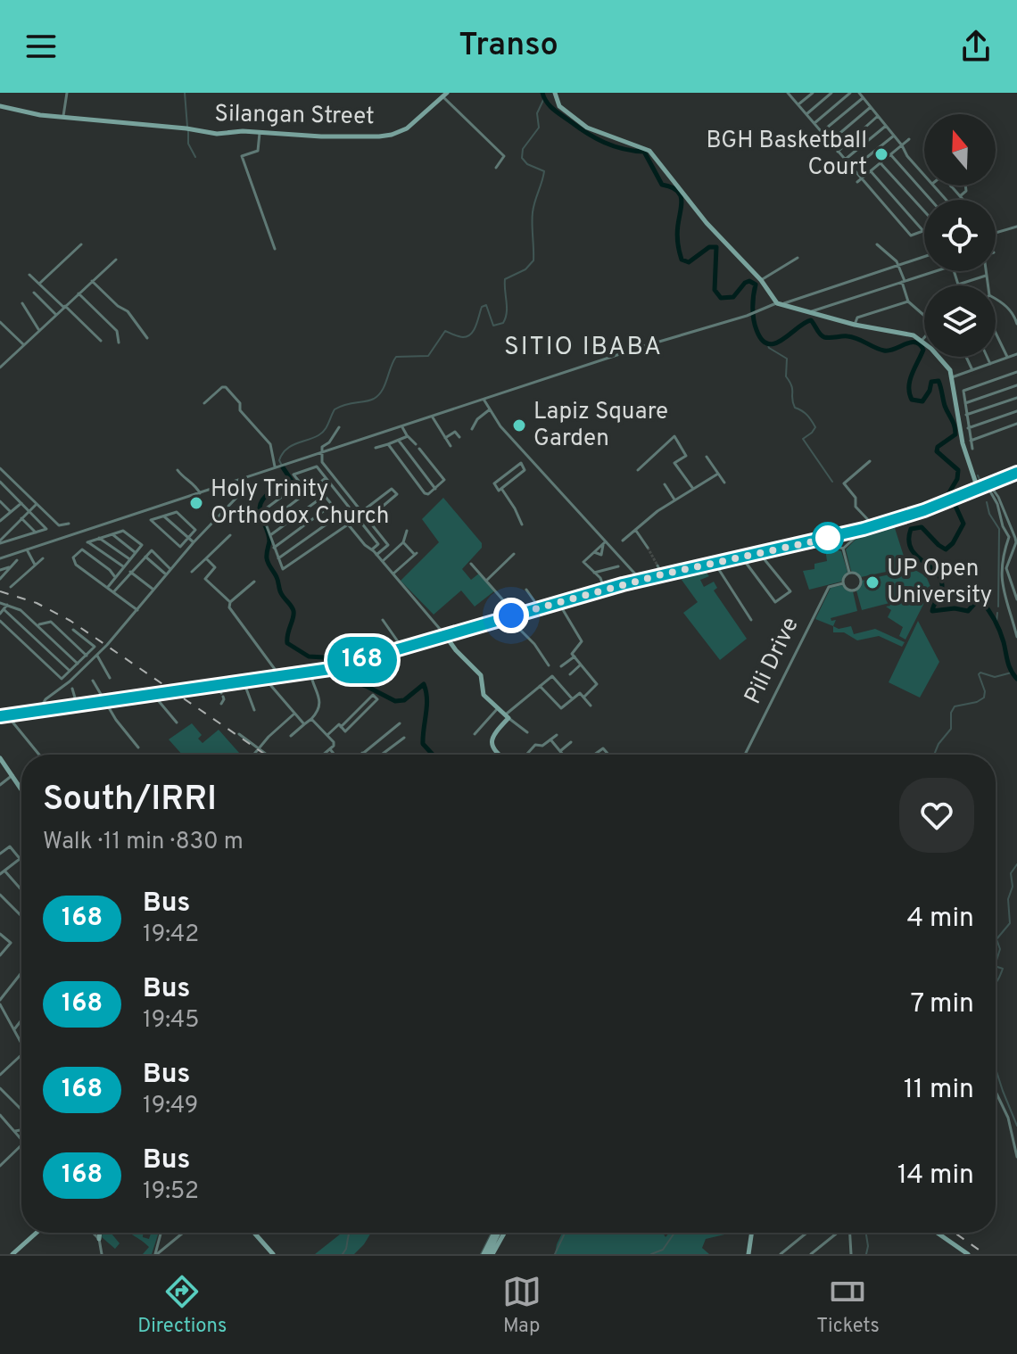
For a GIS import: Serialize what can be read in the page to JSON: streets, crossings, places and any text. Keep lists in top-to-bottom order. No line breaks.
{"streets":{"street":["Silangan Street","Pili Drive"]},"districts":["SITIO IBABA"],"places":["BGH Basketball Court","Lapiz Square Garden","Holy Trinity Orthodox Church","UP Open University"],"lines":["bus line 168"],"north":"top","page":{"header":"Transo","on_map":"168","heading":["South/IRRI","Walk · 11 min · 830 m"],"list":[{"mark":"168","name":"Bus","note":"19:42","value":"4 min"},{"mark":"168","name":"Bus","note":"19:45","value":"7 min"},{"mark":"168","name":"Bus","note":"19:49","value":"11 min"},{"mark":"168","name":"Bus","note":"19:52","value":"14 min"}],"tabs":["Directions","Map","Tickets"]}}
